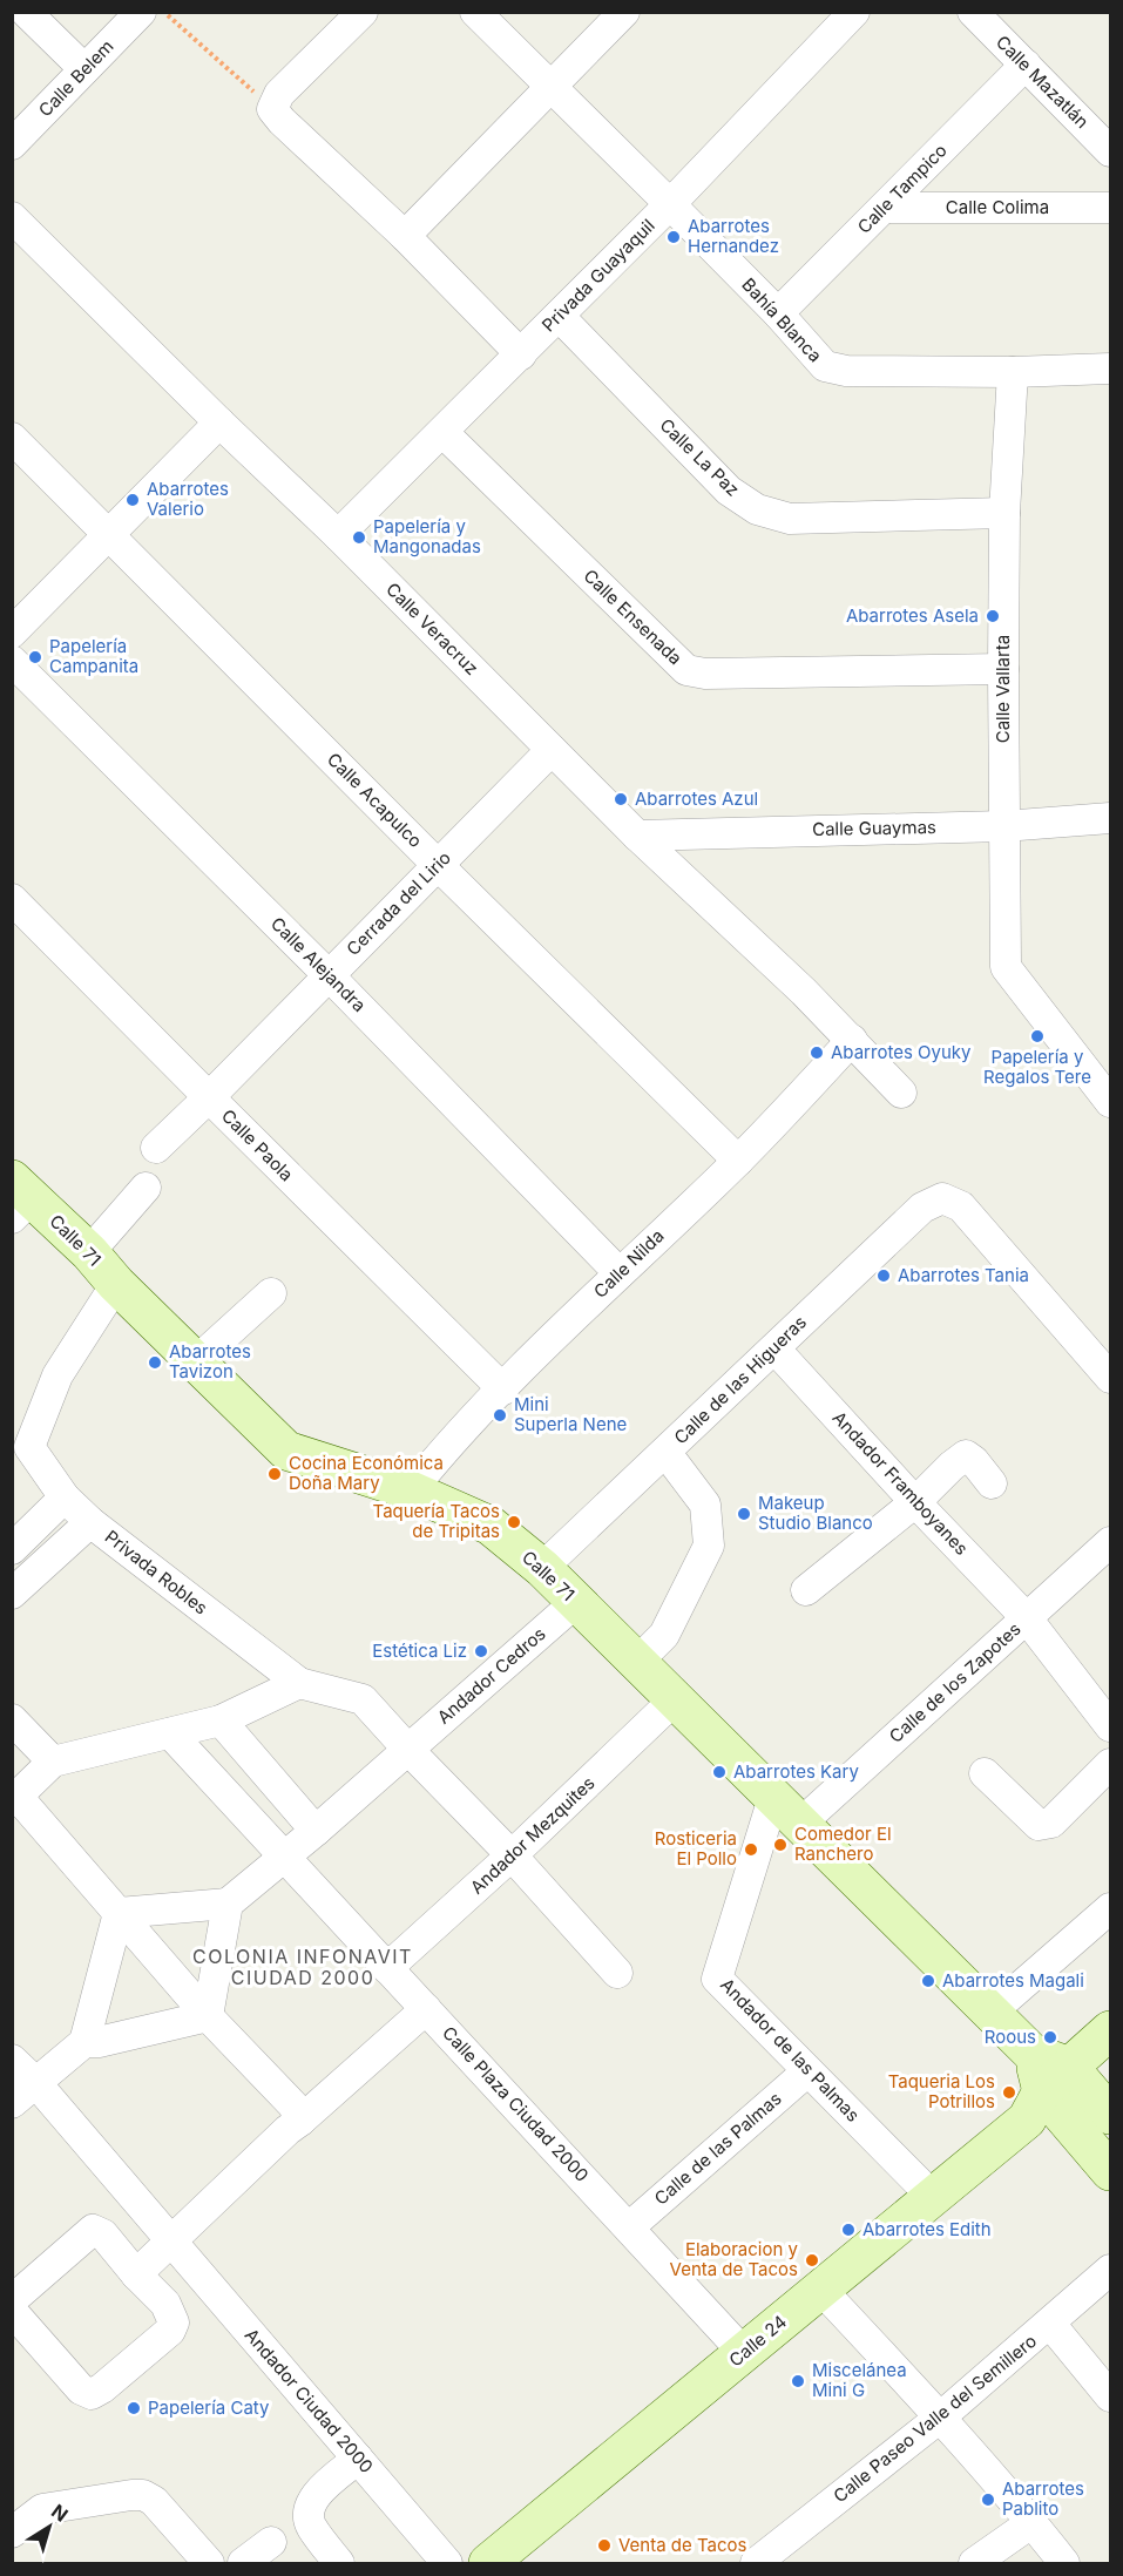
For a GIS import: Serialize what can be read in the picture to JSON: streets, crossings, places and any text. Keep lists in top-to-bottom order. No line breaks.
{"streets":{"street":["Calle Belem","Calle Mazatlán","Calle Tampico","Calle Colima","Privada Guayaquil","Bahía Blanca","Calle La Paz","Calle Ensenada","Calle Veracruz","Calle Vallarta","Calle Acapulco","Calle Guaymas","Cerrada del Lirio","Calle Alejandra","Calle Paola","Calle 71","Calle Nilda","Calle de las Higueras","Andador Framboyanes","Privada Robles","Andador Cedros","Calle de los Zapotes","Andador Mezquites","Andador de las Palmas","Calle Plaza Ciudad 2000","Calle de las Palmas","Calle 24","Andador Ciudad 2000","Calle Paseo Valle del Semillero"]},"crossings":[["Calle Mazatlán","Calle Tampico"],["Calle Tampico","Calle Colima"],["Calle Tampico","Bahía Blanca"],["Privada Guayaquil","Bahía Blanca"],["Privada Guayaquil","Calle La Paz"],["Privada Guayaquil","Calle Ensenada"],["Privada Guayaquil","Calle Veracruz"],["Bahía Blanca","Calle Vallarta"],["Calle La Paz","Calle Vallarta"],["Calle Ensenada","Calle Vallarta"],["Calle Veracruz","Calle Guaymas"],["Calle Veracruz","Cerrada del Lirio"],["Calle Veracruz","Calle Nilda"],["Calle Vallarta","Calle Guaymas"],["Calle Acapulco","Cerrada del Lirio"],["Calle Acapulco","Calle Nilda"],["Cerrada del Lirio","Calle Alejandra"],["Cerrada del Lirio","Calle Paola"],["Calle Alejandra","Calle Nilda"],["Calle Paola","Calle Nilda"],["Calle 71","Calle Nilda"],["Calle 71","Calle de las Higueras"],["Calle 71","Privada Robles"],["Calle 71","Andador Cedros"],["Calle 71","Calle de los Zapotes"],["Calle 71","Andador Mezquites"],["Calle 71","Andador de las Palmas"],["Calle 71","Calle 24"],["Calle de las Higueras","Andador Framboyanes"],["Andador Framboyanes","Calle de los Zapotes"],["Andador Cedros","Calle Plaza Ciudad 2000"],["Calle de los Zapotes","Andador de las Palmas"],["Andador Mezquites","Calle Plaza Ciudad 2000"],["Andador de las Palmas","Calle de las Palmas"],["Andador de las Palmas","Calle 24"],["Calle Plaza Ciudad 2000","Calle de las Palmas"],["Calle Plaza Ciudad 2000","Calle 24"]],"districts":["COLONIA INFONAVIT CIUDAD 2000"],"places":["Abarrotes Hernandez","Abarrotes Valerio","Papelería y Mangonadas","Abarrotes Asela","Papelería Campanita","Abarrotes Azul","Papelería y Regalos Tere","Abarrotes Oyuky","Abarrotes Tania","Abarrotes Tavizon","Mini Superla Nene","Cocina Económica Doña Mary","Makeup Studio Blanco","Taquería Tacos de Tripitas","Estética Liz","Abarrotes Kary","Comedor El Ranchero","Rosticeria El Pollo","Abarrotes Magali","Roous","Taqueria Los Potrillos","Abarrotes Edith","Elaboracion y Venta de Tacos","Miscelánea Mini G","Papelería Caty","Abarrotes Pablito","Venta de Tacos"],"north":"top right"}
